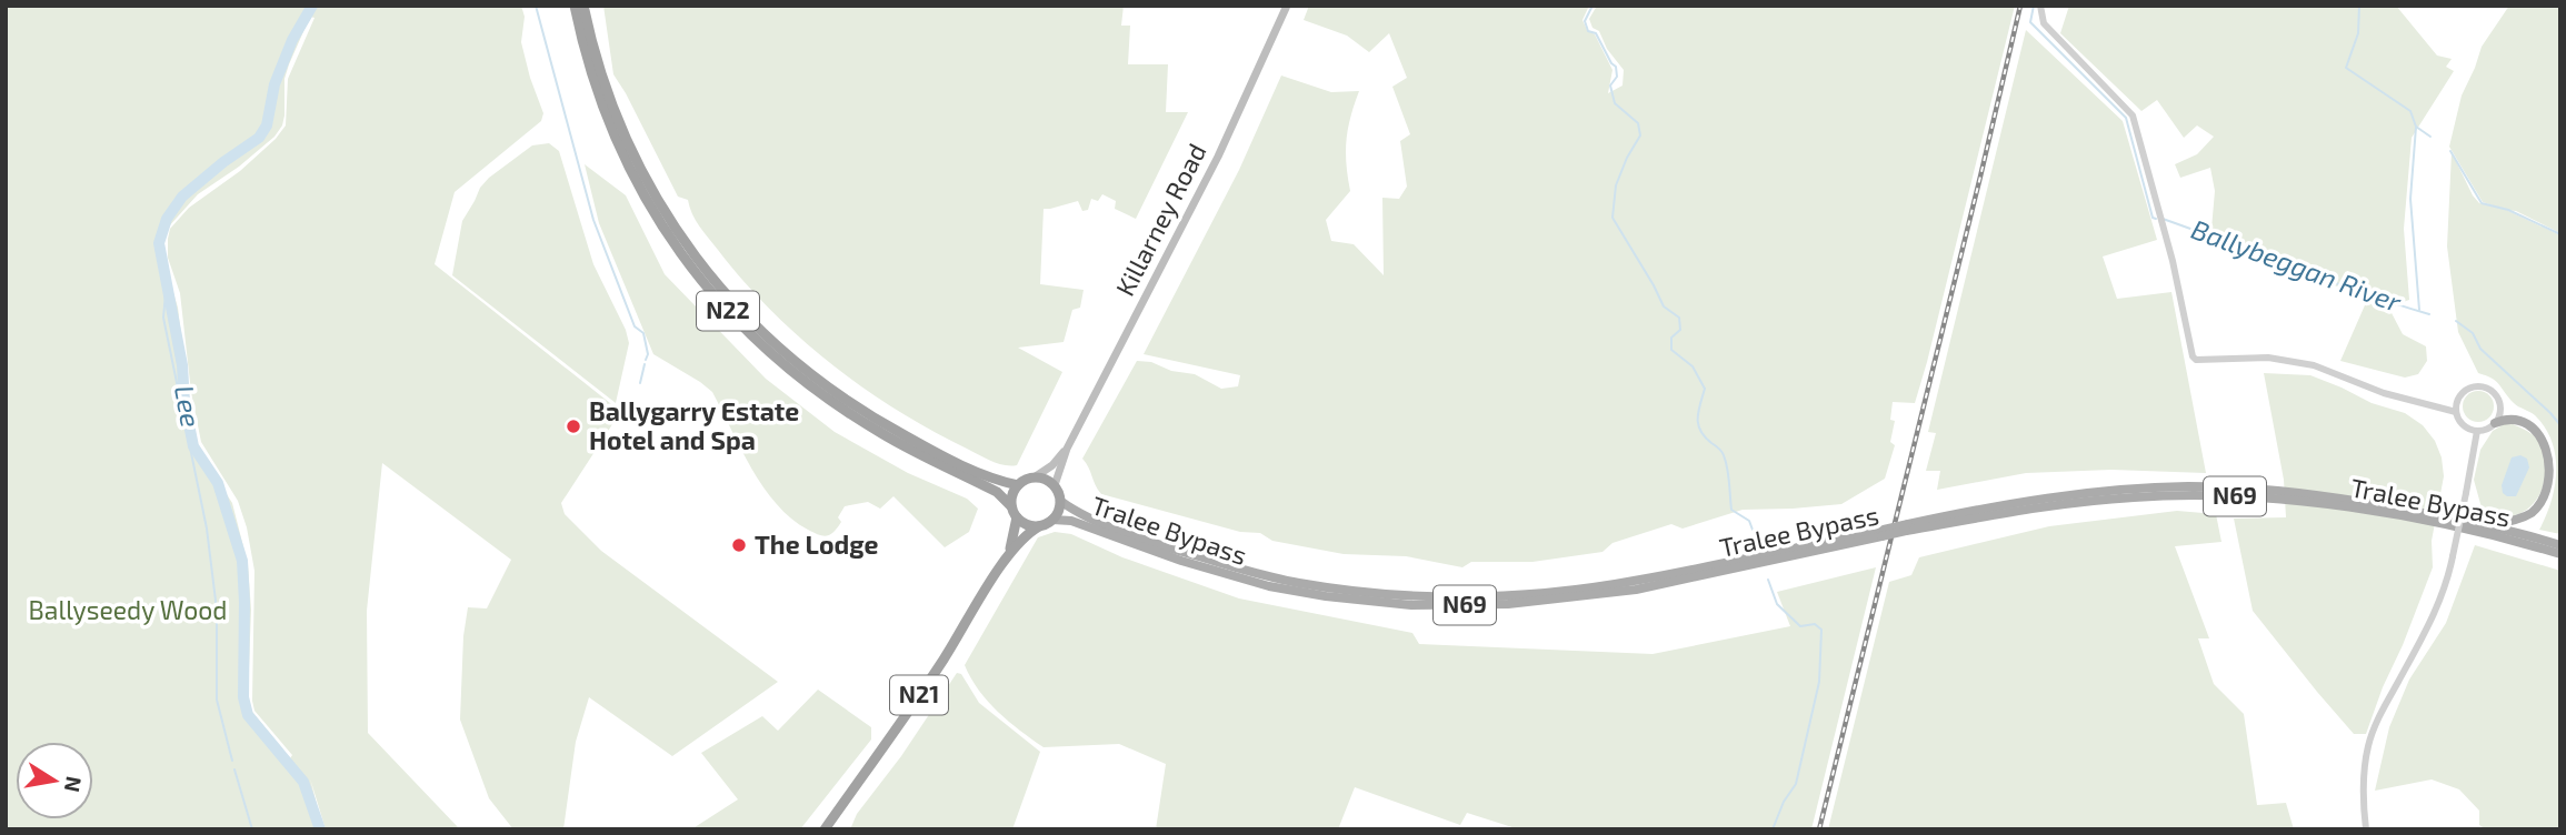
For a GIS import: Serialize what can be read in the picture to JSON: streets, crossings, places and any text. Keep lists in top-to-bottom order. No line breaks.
{"streets":{"highway":["N22","N21"],"main road":["Killarney Road","N69","Tralee Bypass"]},"crossings":[["Killarney Road","N22"],["Killarney Road","Tralee Bypass"],["Killarney Road","N21"],["N22","Tralee Bypass"],["N22","N21"],["Tralee Bypass","N21"]],"water":["Ballybeggan River","Lee"],"parks":["Ballyseedy Wood"],"places":["Ballygarry Estate Hotel and Spa","The Lodge"],"north":"right"}
